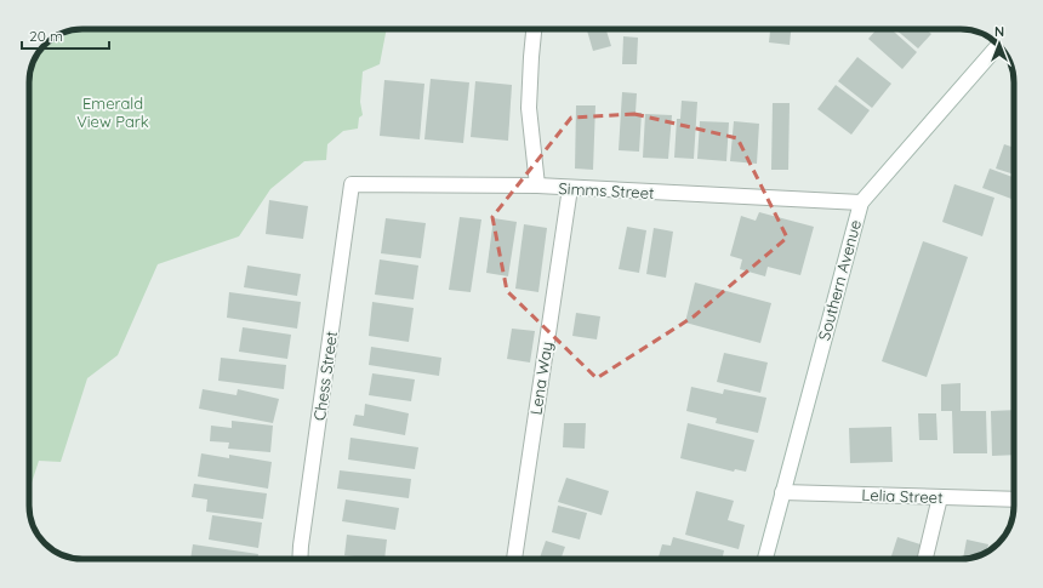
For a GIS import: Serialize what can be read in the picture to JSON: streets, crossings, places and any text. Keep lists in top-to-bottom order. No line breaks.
{"streets":{"street":["Simms Street","Southern Avenue","Chess Street","Lena Way","Lelia Street"]},"crossings":[["Simms Street","Southern Avenue"],["Simms Street","Chess Street"],["Simms Street","Lena Way"],["Southern Avenue","Lelia Street"]],"parks":["Emerald View Park"],"scale_bar":"20 m","north":"top"}
